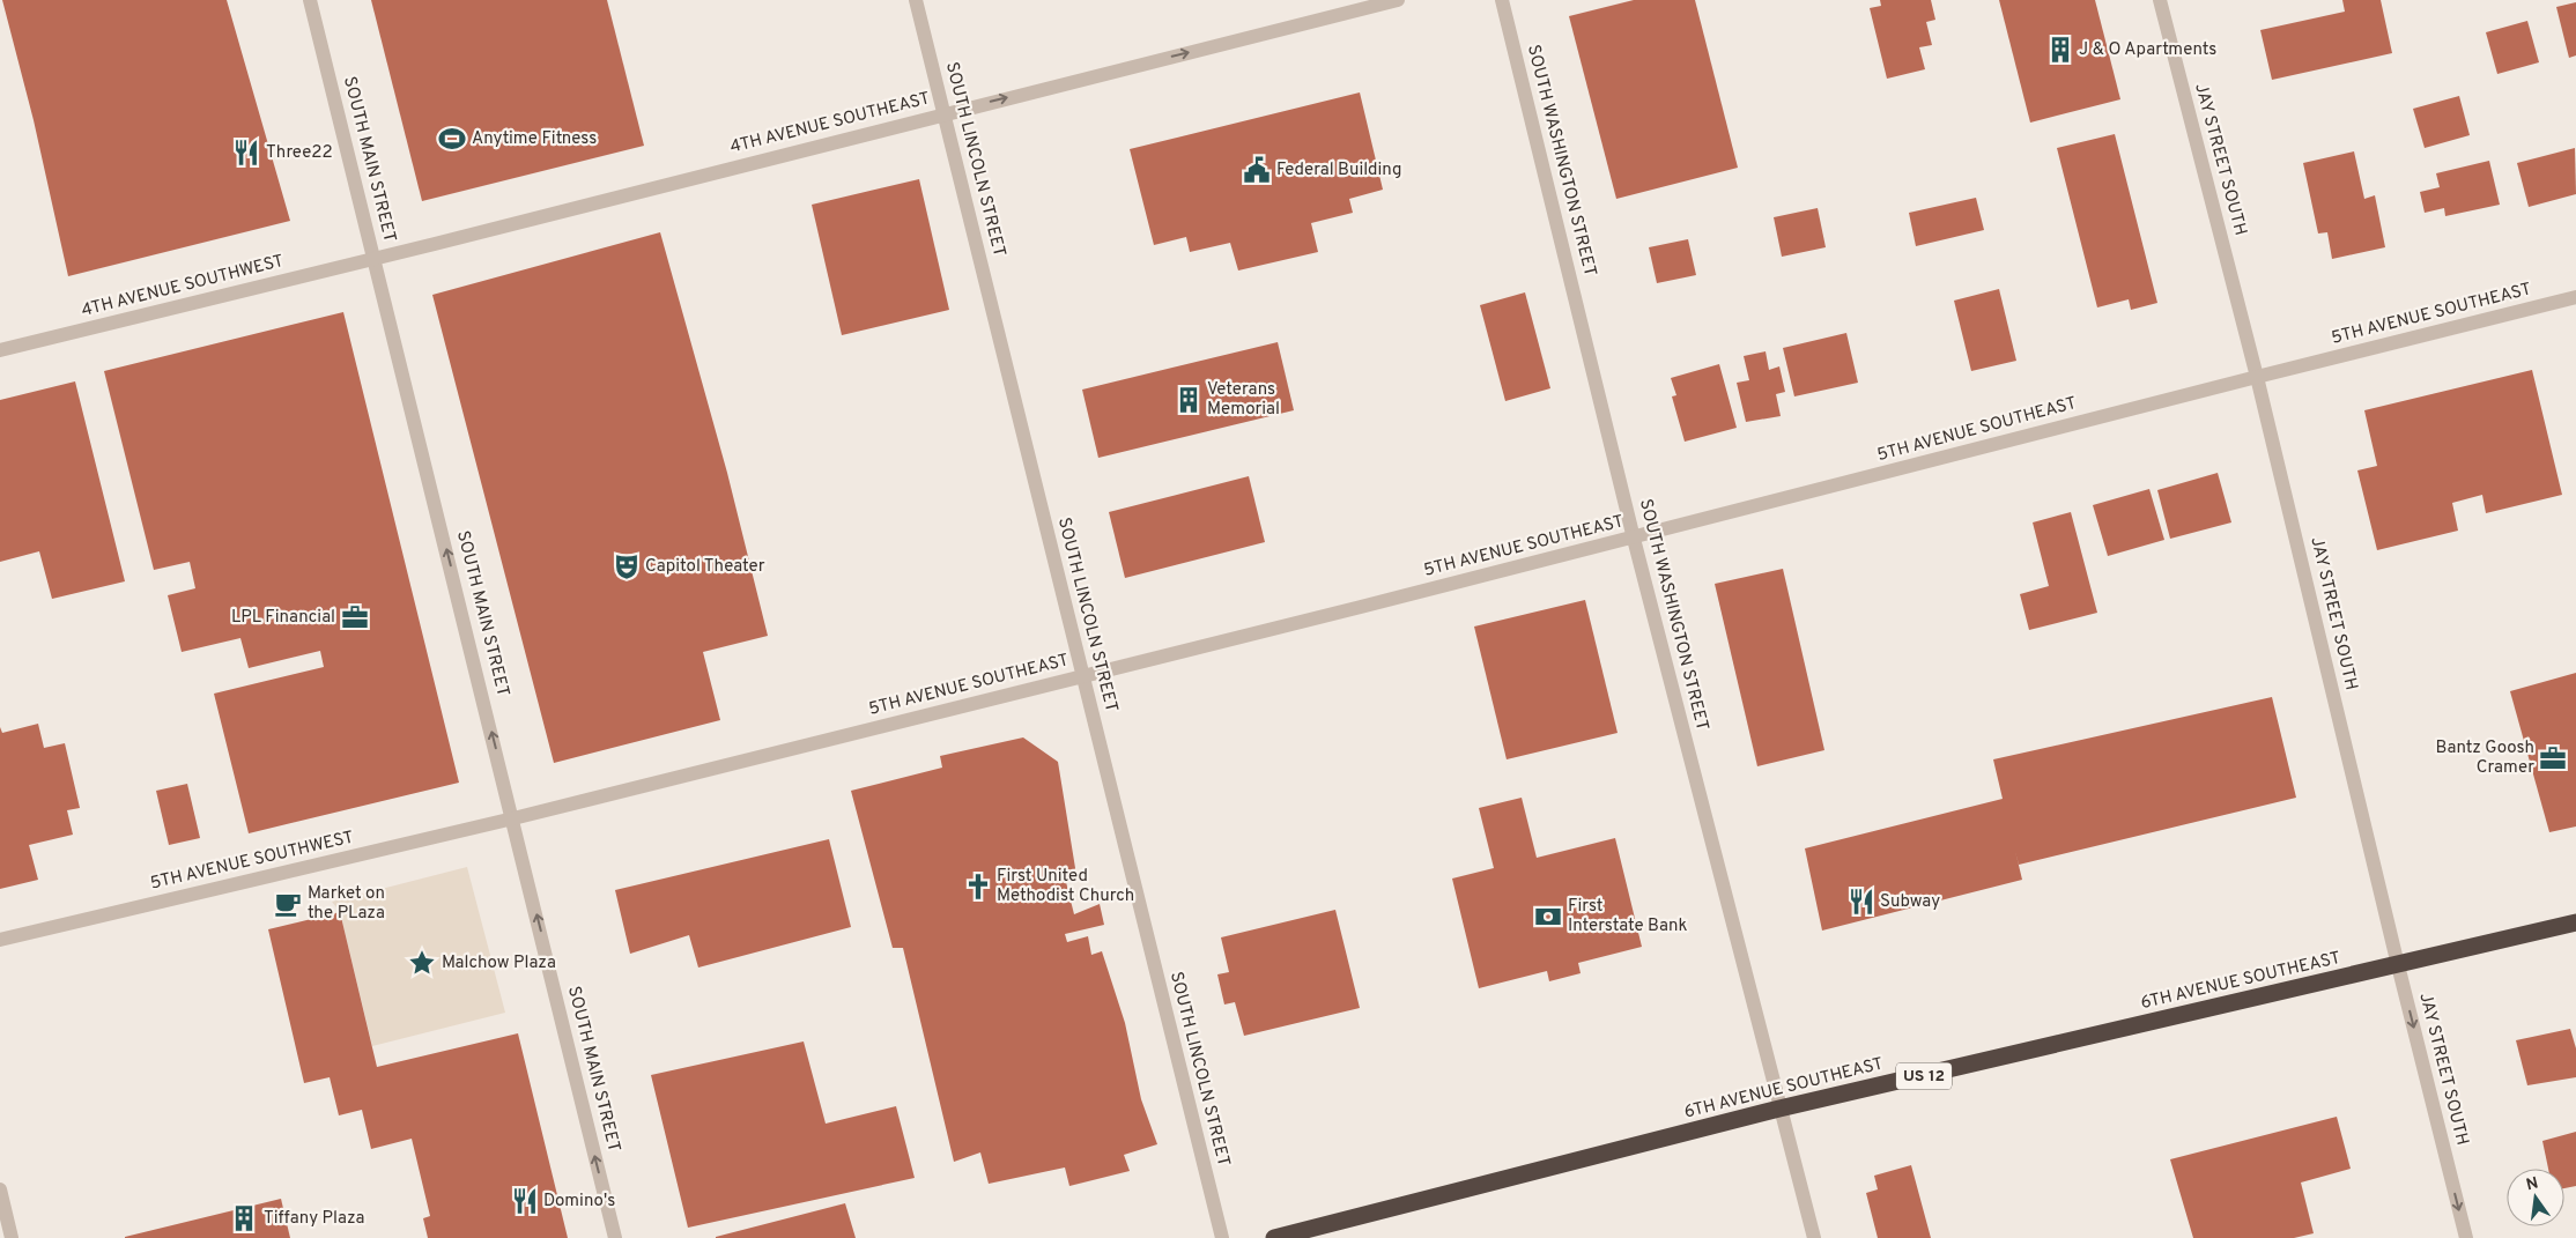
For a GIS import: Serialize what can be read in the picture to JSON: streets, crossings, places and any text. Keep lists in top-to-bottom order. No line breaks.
{"streets":{"highway":["6TH AVENUE SOUTHEAST","US 12"],"street":["4TH AVENUE SOUTHEAST","SOUTH MAIN STREET","SOUTH LINCOLN STREET","JAY STREET SOUTH","SOUTH WASHINGTON STREET","4TH AVENUE SOUTHWEST","5TH AVENUE SOUTHEAST","5TH AVENUE SOUTHWEST"]},"crossings":[["4TH AVENUE SOUTHEAST","SOUTH MAIN STREET"],["4TH AVENUE SOUTHEAST","SOUTH LINCOLN STREET"],["4TH AVENUE SOUTHEAST","4TH AVENUE SOUTHWEST"],["SOUTH MAIN STREET","4TH AVENUE SOUTHWEST"],["SOUTH MAIN STREET","5TH AVENUE SOUTHEAST"],["SOUTH MAIN STREET","5TH AVENUE SOUTHWEST"],["SOUTH LINCOLN STREET","5TH AVENUE SOUTHEAST"],["JAY STREET SOUTH","5TH AVENUE SOUTHEAST"],["JAY STREET SOUTH","6TH AVENUE SOUTHEAST"],["SOUTH WASHINGTON STREET","5TH AVENUE SOUTHEAST"],["SOUTH WASHINGTON STREET","6TH AVENUE SOUTHEAST"],["5TH AVENUE SOUTHEAST","5TH AVENUE SOUTHWEST"]],"one_way":["4TH AVENUE SOUTHEAST","SOUTH MAIN STREET"],"places":{"building":["J & O Apartments","Veterans Memorial","Tiffany Plaza"],"sports":["Anytime Fitness"],"restaurant":["Three22","Subway","Domino's"],"public building":["Federal Building"],"theatre":["Capitol Theater"],"office":["LPL Financial","Bantz Goosh Cramer"],"church":["First United Methodist Church"],"cafe":["Market on the PLaza"],"bank":["First Interstate Bank"],"place":["Malchow Plaza"]},"north":"top"}
